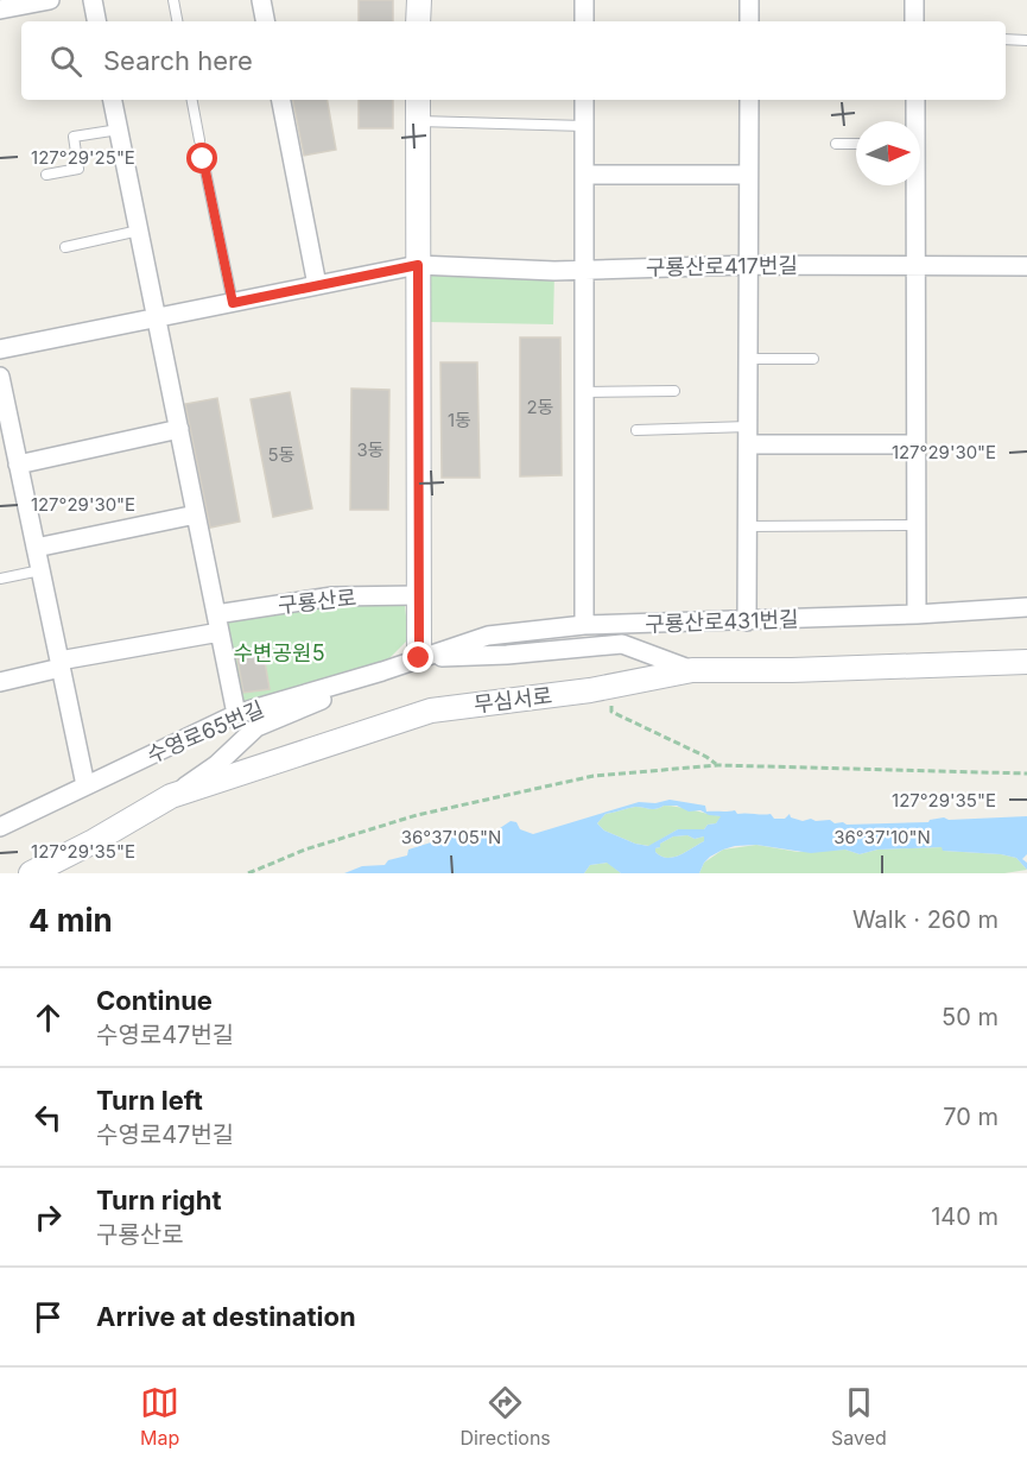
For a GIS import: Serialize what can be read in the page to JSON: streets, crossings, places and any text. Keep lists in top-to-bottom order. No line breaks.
{"streets":{"street":["구룡산로417번길","구룡산로","구룡산로431번길","무심서로","수영로65번길"]},"crossings":[["구룡산로431번길","수영로65번길"]],"parks":["수변공원5"],"house_numbers":["2동","1동","3동","5동"],"north":"right","page":{"search":"Search here","heading":["4 min","Walk · 260 m"],"list":[["Continue","수영로47번길","50 m"],["Turn left","수영로47번길","70 m"],["Turn right","구룡산로","140 m"],"Arrive at destination"],"nav":["Map","Directions","Saved"]},"coordinates":["127°29'25\"E","127°29'30\"E","127°29'35\"E","36°37'05\"N","36°37'10\"N"]}
